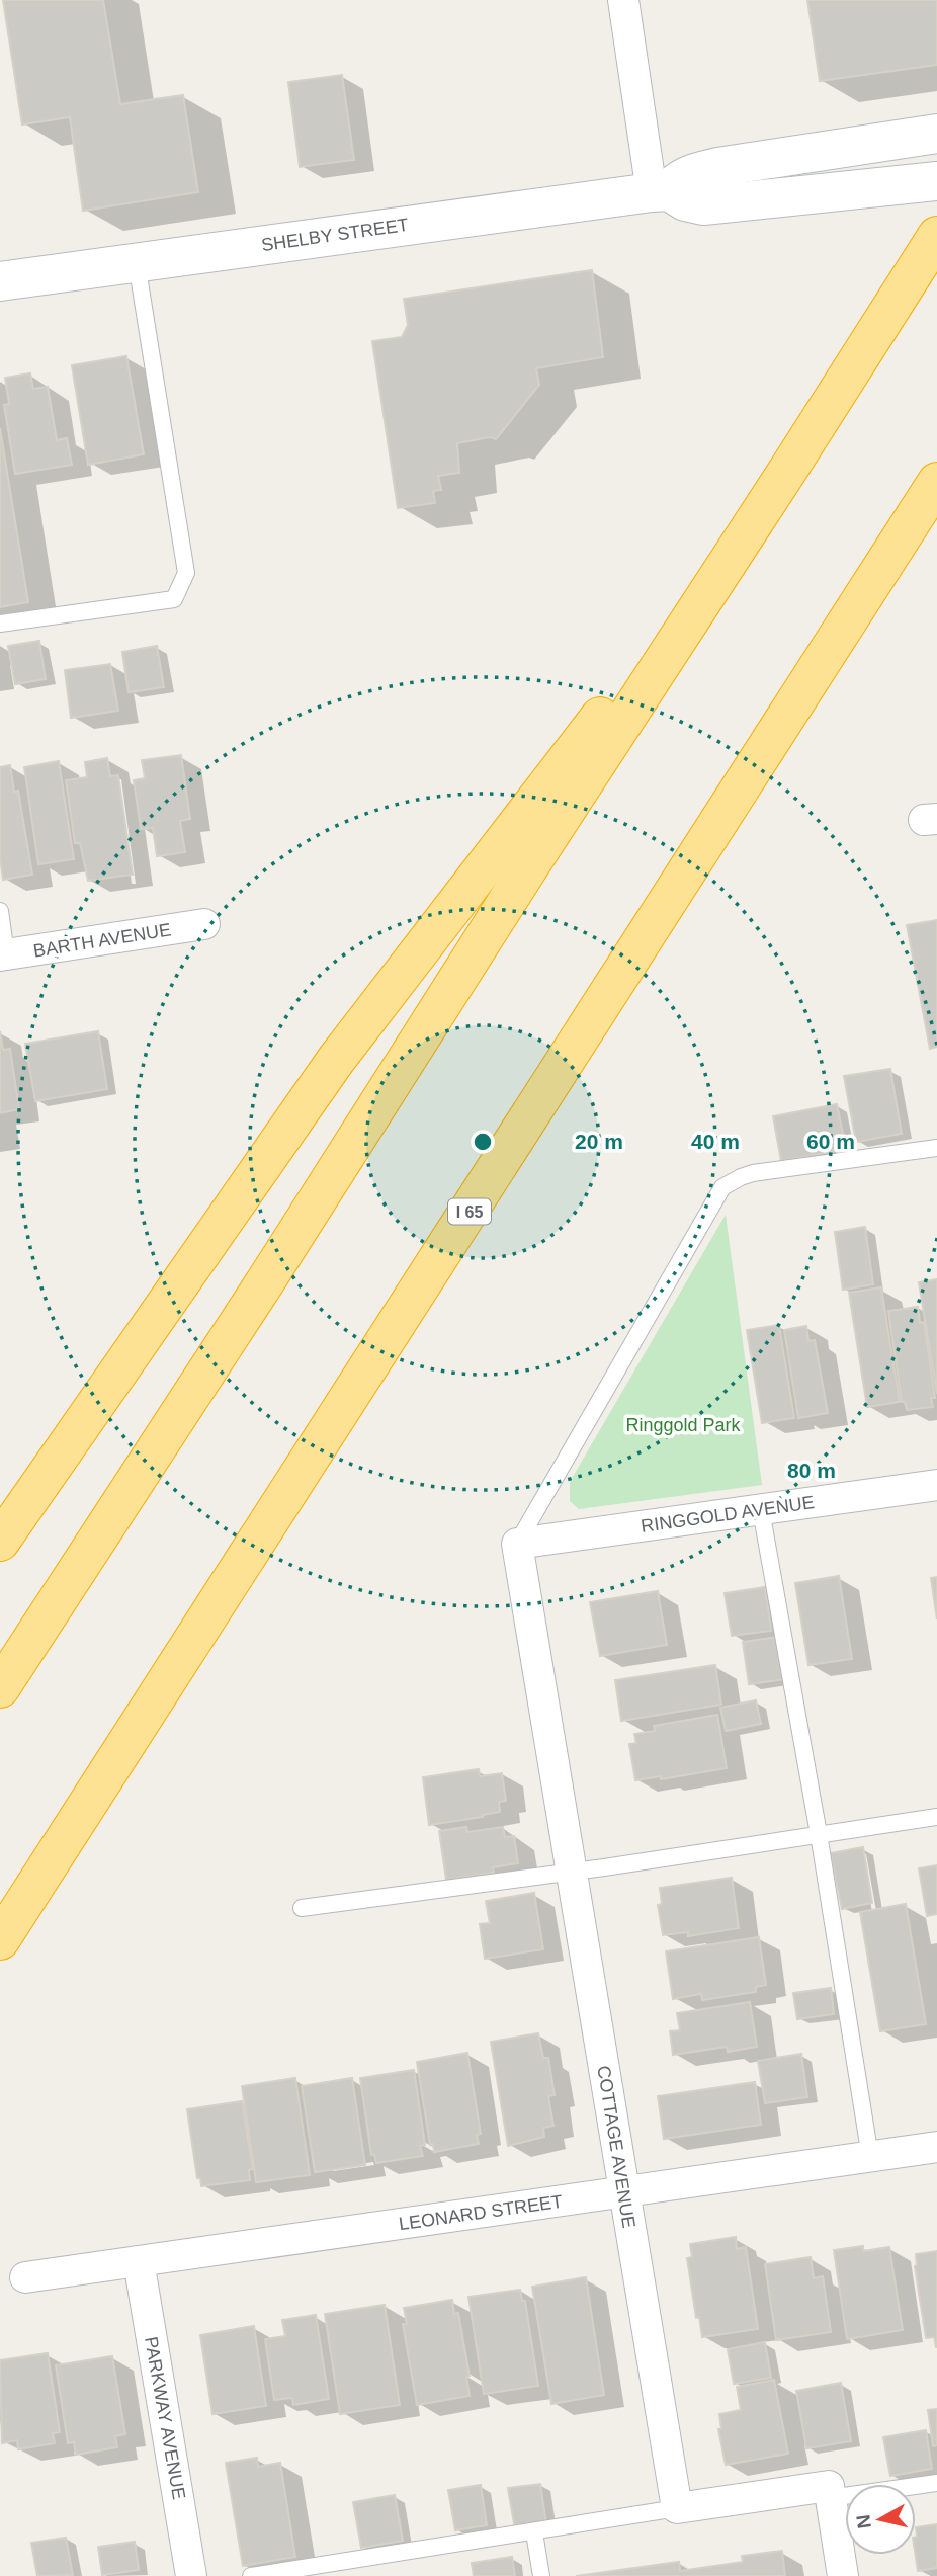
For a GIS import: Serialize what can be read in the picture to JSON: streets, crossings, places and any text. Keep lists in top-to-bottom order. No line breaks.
{"streets":{"highway":["I 65"],"main road":["SHELBY STREET"],"street":["BARTH AVENUE","RINGGOLD AVENUE","COTTAGE AVENUE","LEONARD STREET","PARKWAY AVENUE"]},"crossings":[["RINGGOLD AVENUE","COTTAGE AVENUE"],["COTTAGE AVENUE","LEONARD STREET"],["LEONARD STREET","PARKWAY AVENUE"]],"parks":["Ringgold Park"],"north":"left","rings":["20 m","40 m","60 m","80 m"]}
